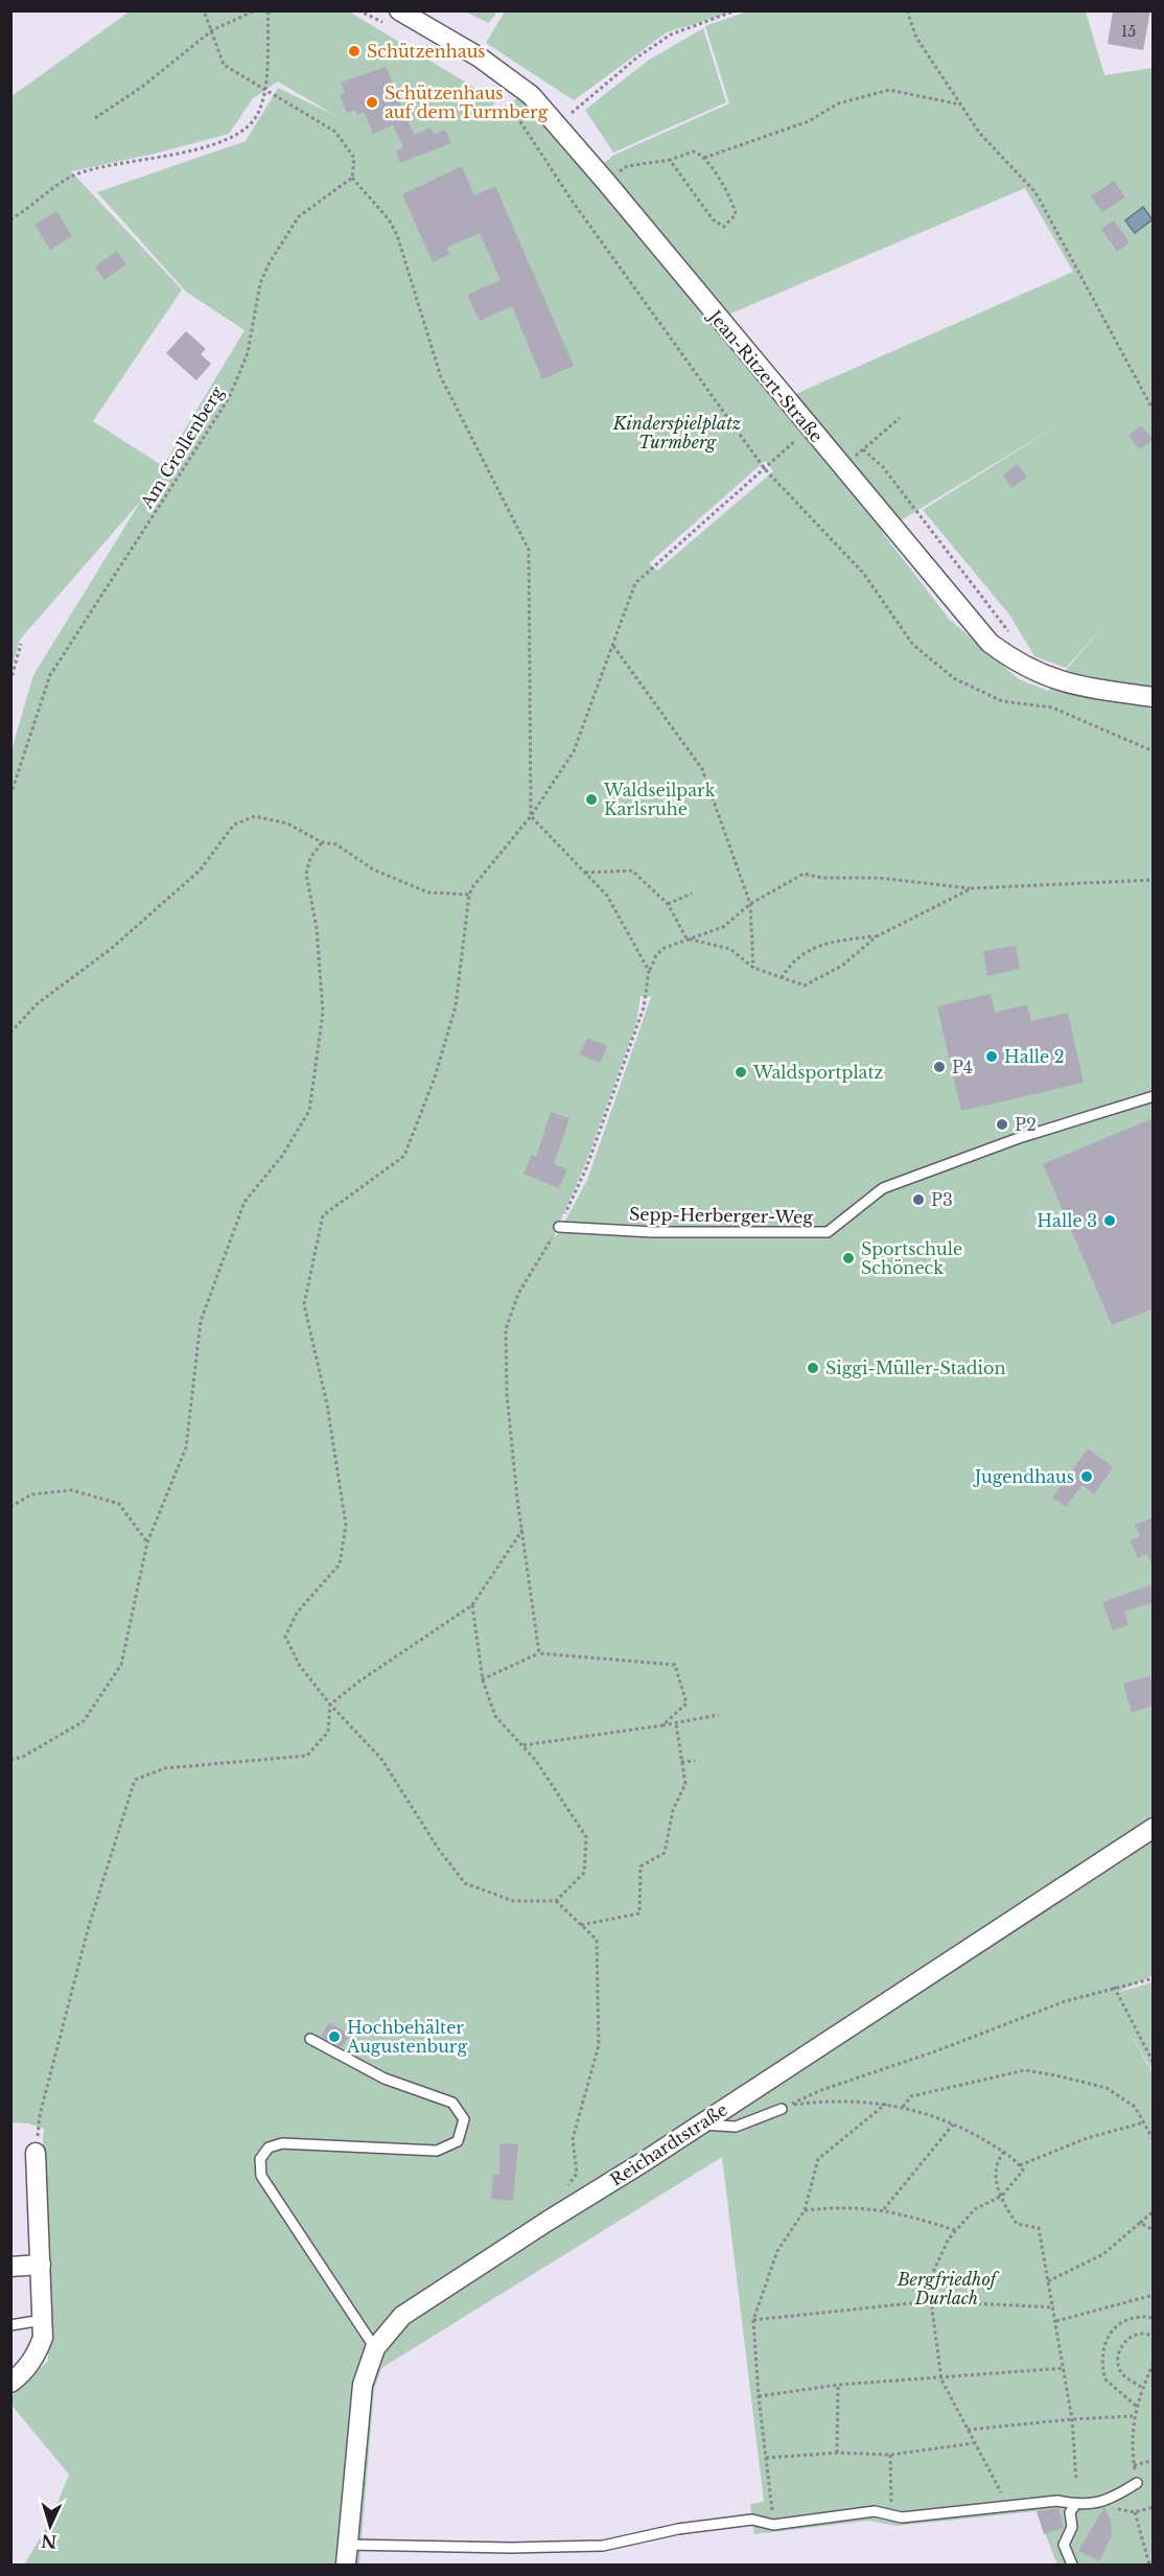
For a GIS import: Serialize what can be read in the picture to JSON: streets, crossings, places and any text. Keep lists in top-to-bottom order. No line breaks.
{"streets":{"street":["Jean-Ritzert-Straße","Reichardtstraße"],"lane":["Sepp-Herberger-Weg"],"path":["Am Grollenberg"]},"parks":["Kinderspielplatz Turmberg","Bergfriedhof Durlach"],"places":["Schützenhaus","Schützenhaus auf dem Turmberg","Waldseilpark Karlsruhe","Halle 2","P4","Waldsportplatz","P2","P3","Halle 3","Sportschule Schöneck","Siggi-Müller-Stadion","Jugendhaus","Hochbehälter Augustenburg"],"house_numbers":["15"],"north":"bottom"}
